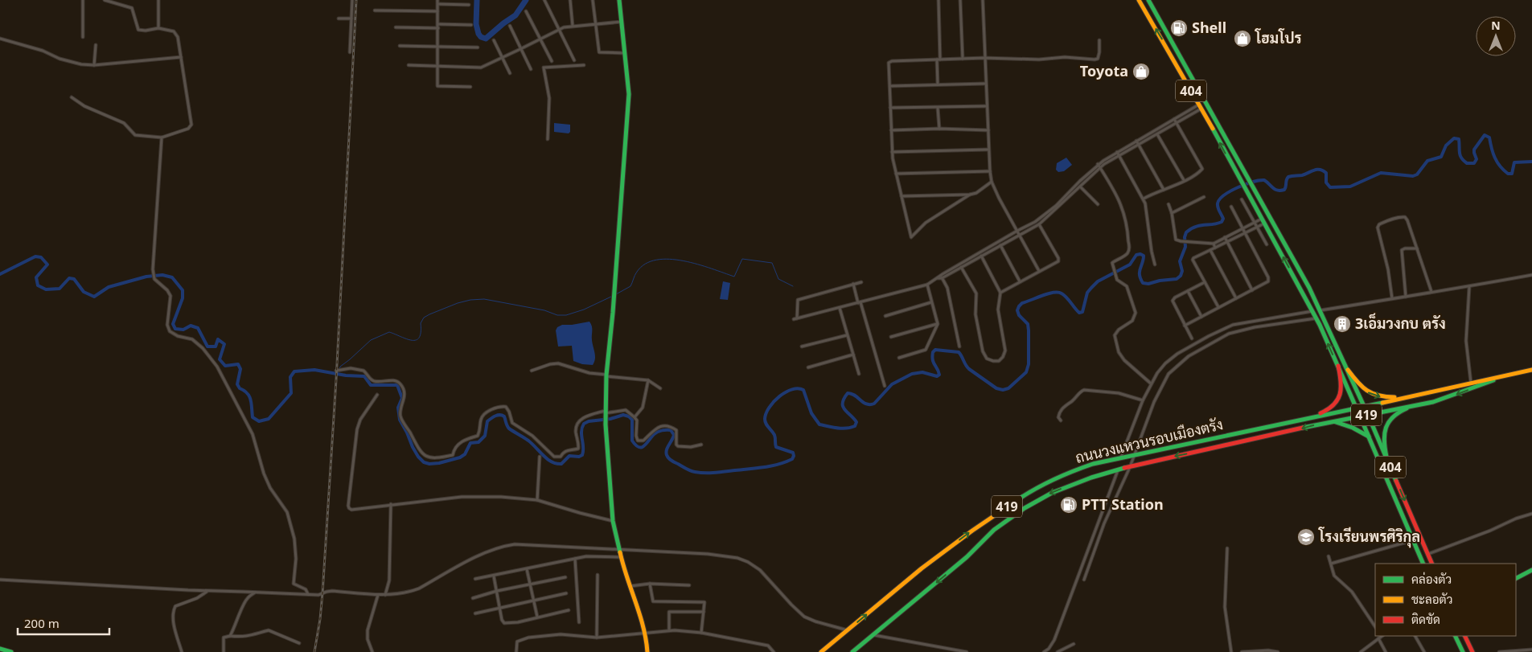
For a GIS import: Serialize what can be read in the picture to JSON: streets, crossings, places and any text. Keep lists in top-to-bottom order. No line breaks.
{"streets":{"main road":["404","419","ถนนวงแหวนรอบเมืองตรัง"]},"crossings":[["404","ถนนวงแหวนรอบเมืองตรัง"]],"places":{"fuel station":["Shell","PTT Station"],"shop":["โฮมโปร","Toyota"],"building":["3เอ็มวงกบ ตรัง"],"school or university":["โรงเรียนพรศิริกุล"]},"legend":["คล่องตัว","ชะลอตัว","ติดขัด"],"scale_bar":"200 m","north":"top"}
